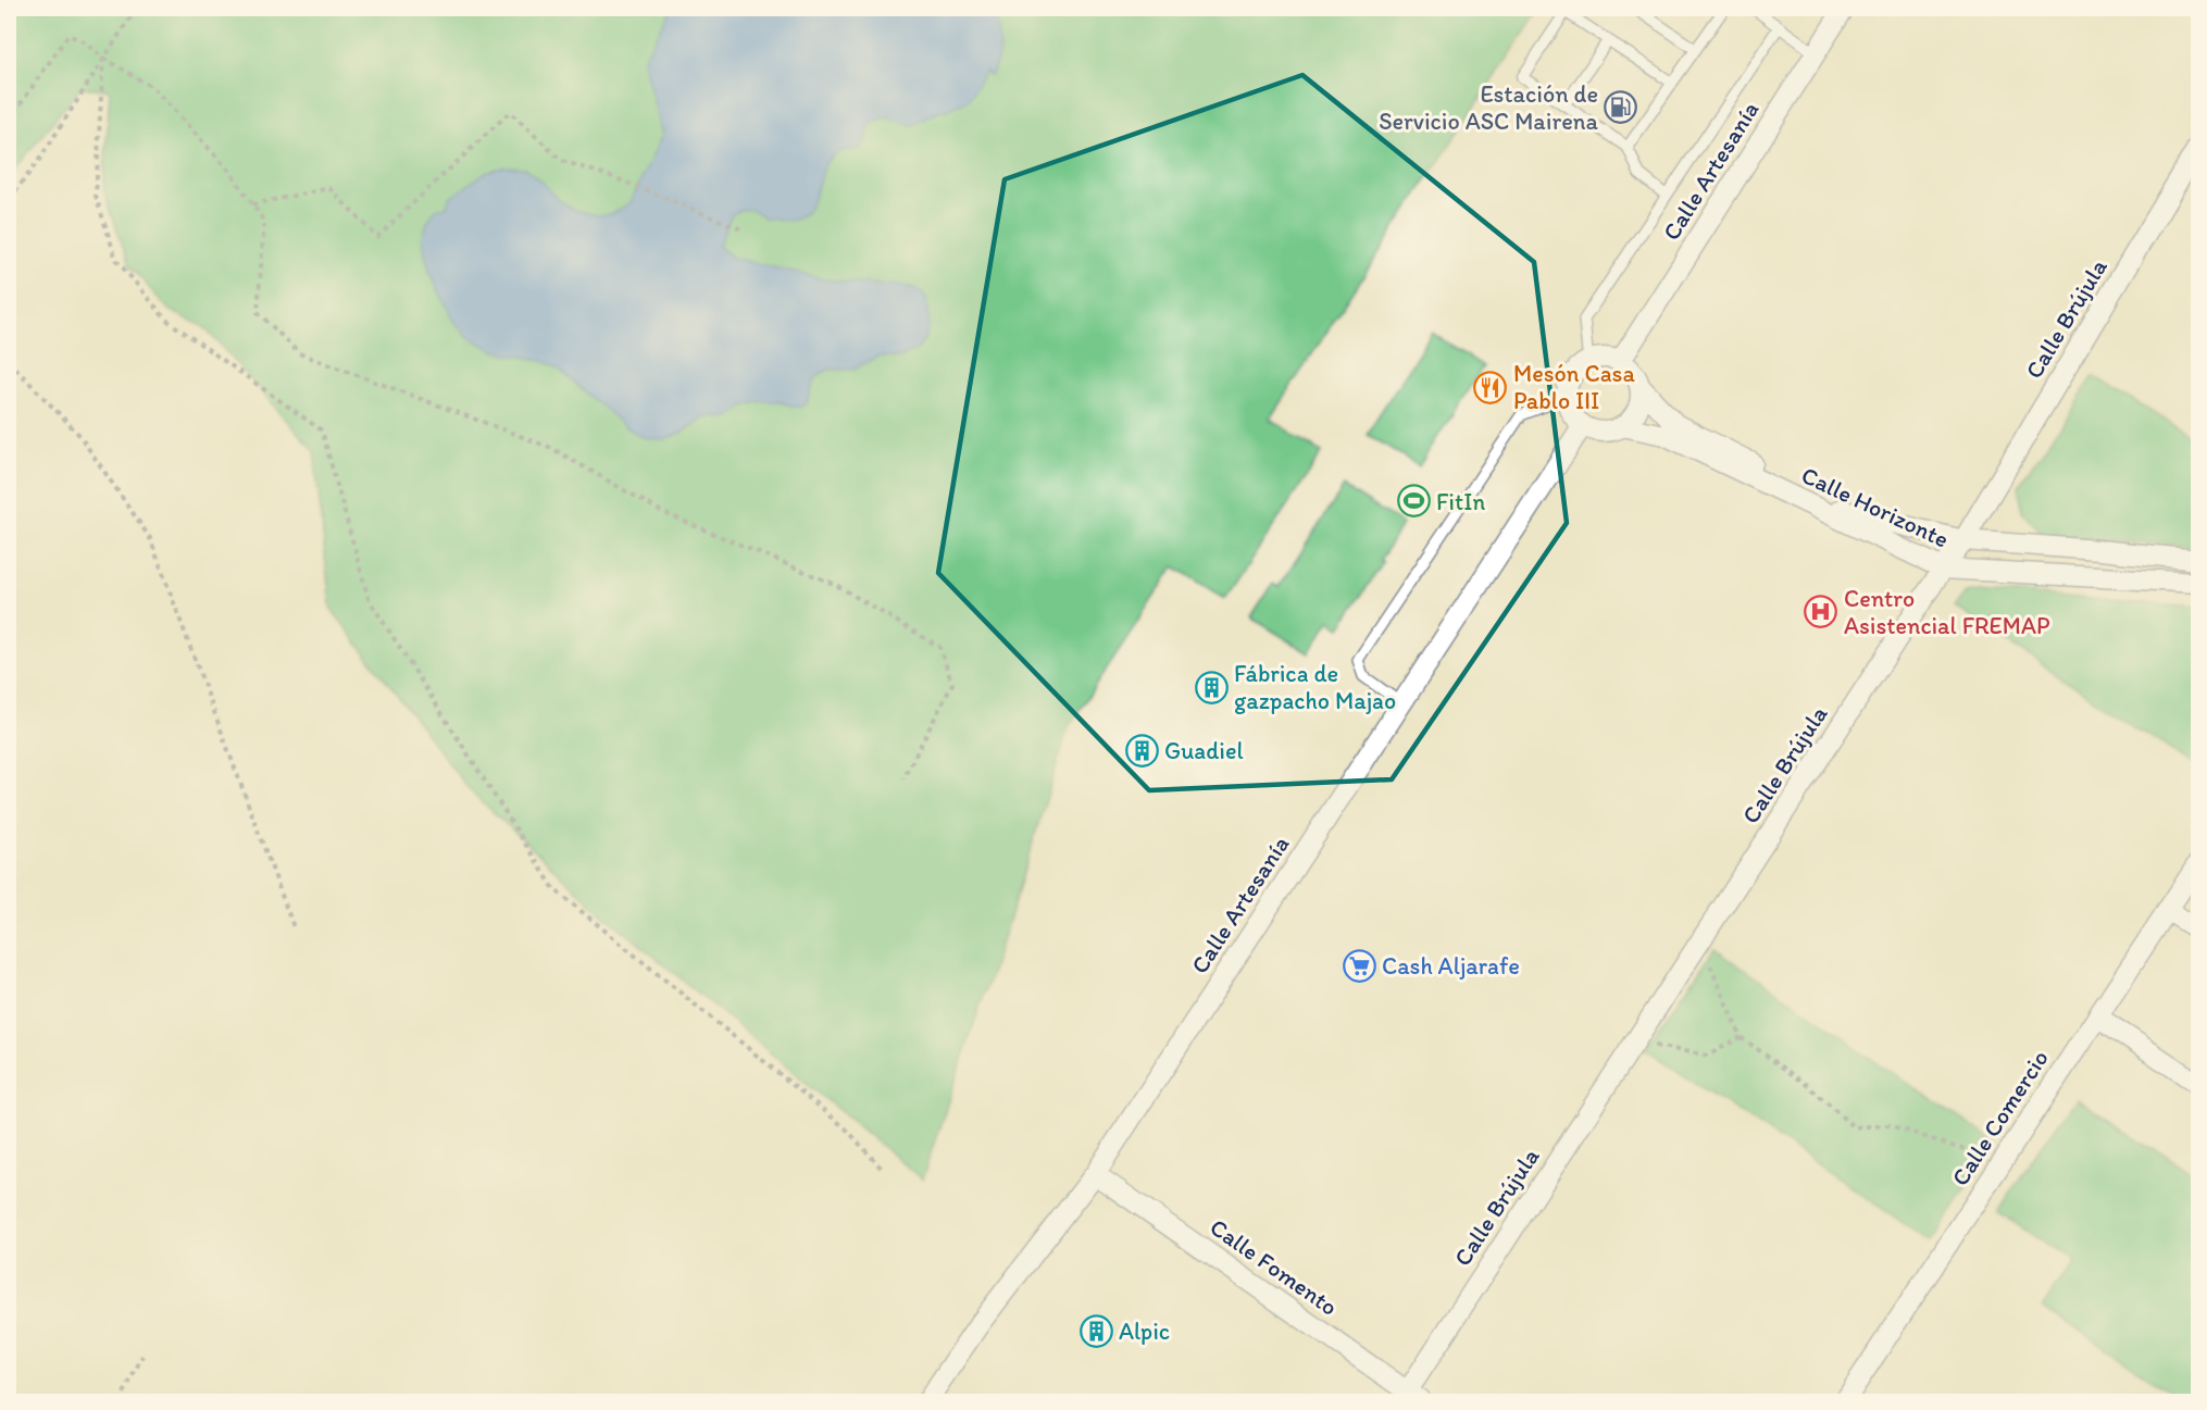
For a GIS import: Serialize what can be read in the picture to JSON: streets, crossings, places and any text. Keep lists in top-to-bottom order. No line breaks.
{"streets":{"street":["Calle Artesanía","Calle Brújula","Calle Horizonte","Calle Comercio","Calle Fomento"]},"crossings":[["Calle Artesanía","Calle Horizonte"],["Calle Artesanía","Calle Fomento"],["Calle Brújula","Calle Horizonte"],["Calle Brújula","Calle Fomento"]],"places":{"fuel station":["Estación de Servicio ASC Mairena"],"restaurant":["Mesón Casa Pablo III"],"sports":["FitIn"],"hospital":["Centro Asistencial FREMAP"],"building":["Fábrica de gazpacho Majao","Guadiel","Alpic"],"supermarket":["Cash Aljarafe"]}}
